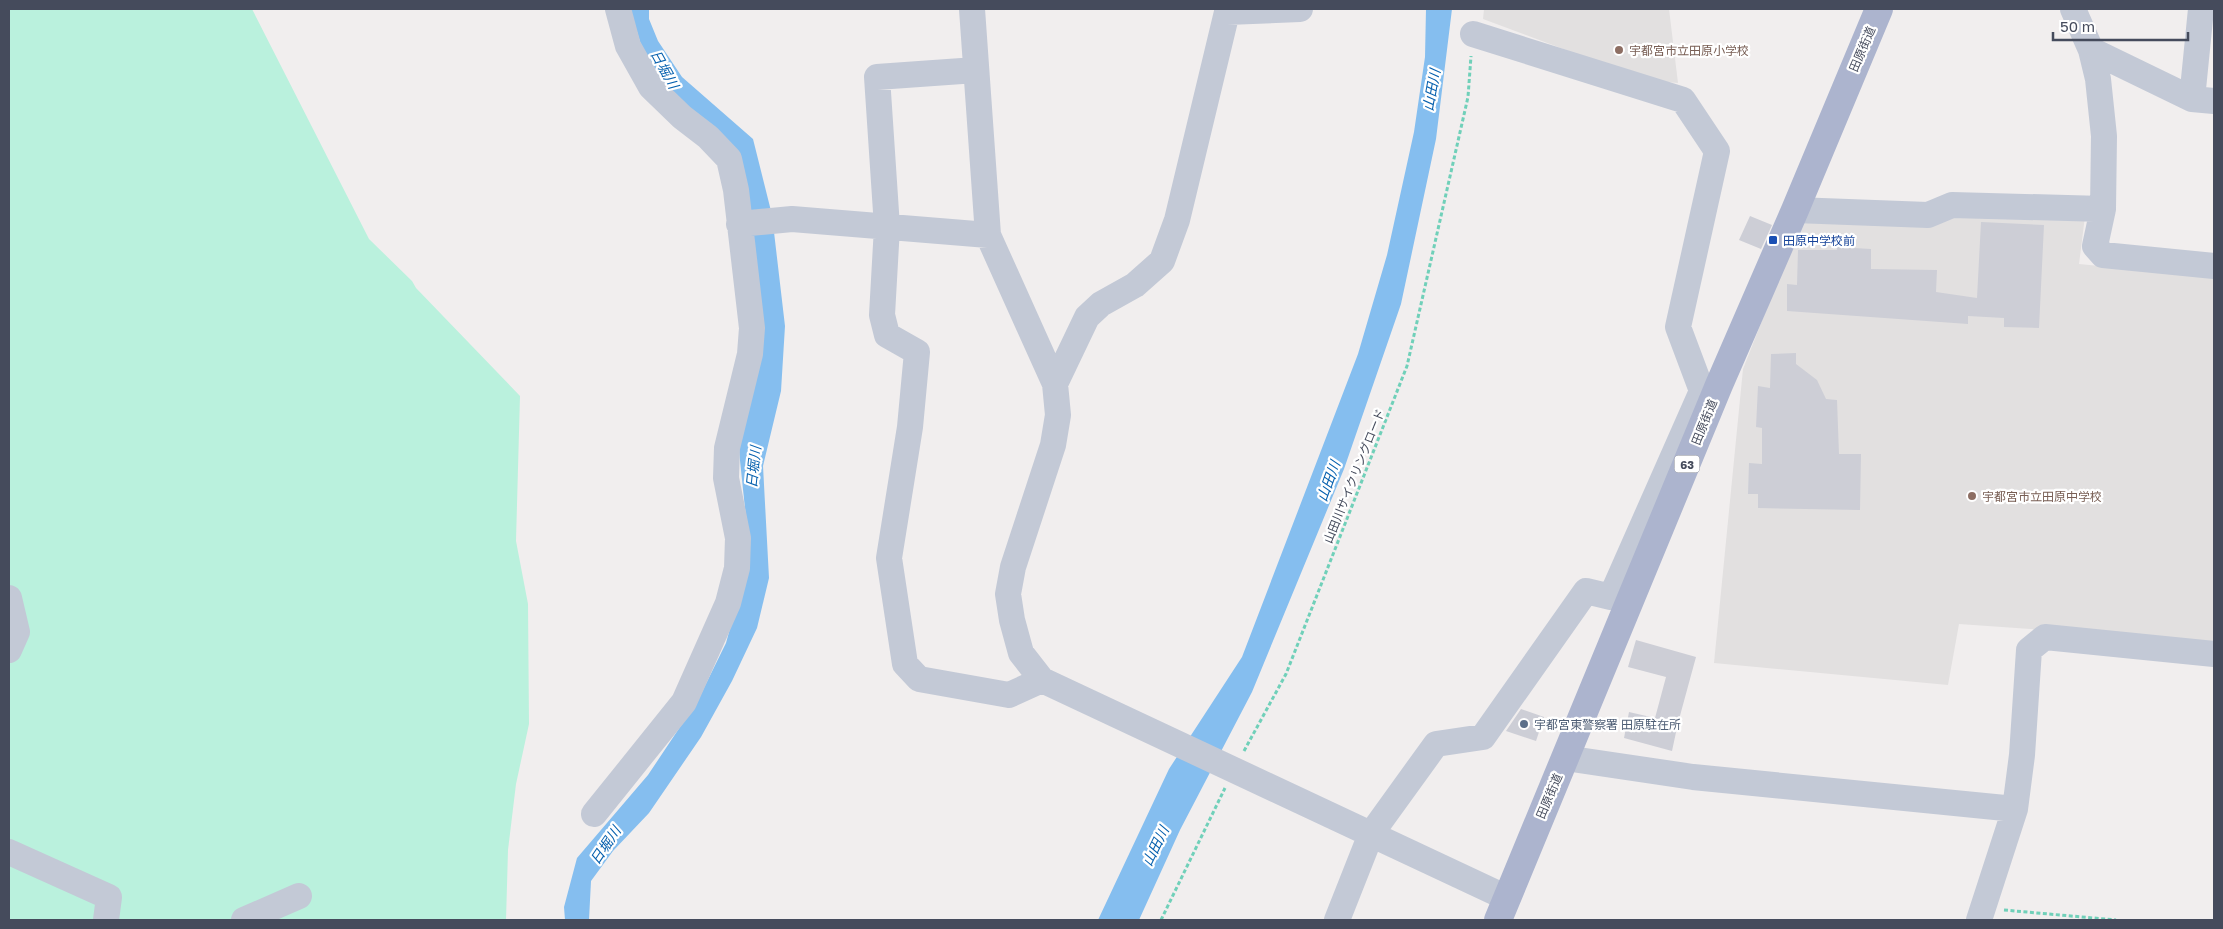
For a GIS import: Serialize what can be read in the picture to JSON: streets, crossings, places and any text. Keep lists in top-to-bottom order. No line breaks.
{"streets":{"main road":["田原街道","63"],"path":["山田川サイクリングロード"]},"water":["日堀川","山田川"],"places":{"other":["宇都宮市立田原小学校","宇都宮市立田原中学校","宇都宮東警察署 田原駐在所"],"transit":["田原中学校前"]},"scale_bar":"50 m"}
